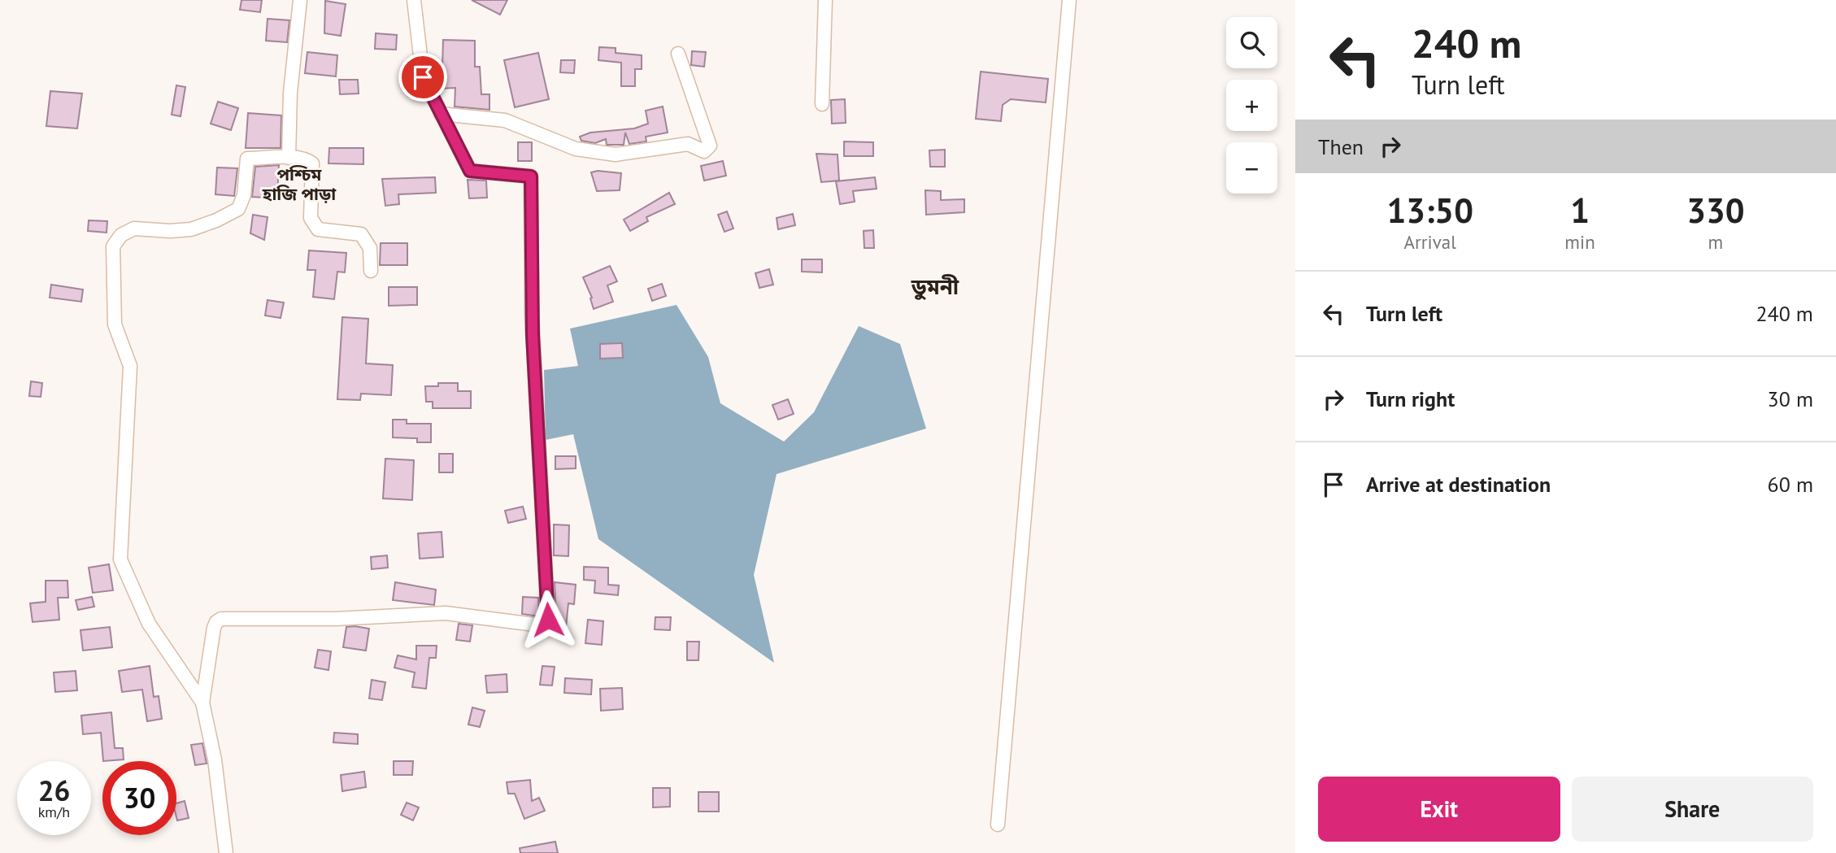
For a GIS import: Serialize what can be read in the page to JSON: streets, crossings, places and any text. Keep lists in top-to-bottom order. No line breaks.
{"districts":["পশ্চিম হাজি পাড়া","ডুমনী"],"page":{"turn":["240 m","Turn left"],"map_buttons":["+","−"],"then":"Then","eta":["13:50","Arrival","1","min","330","m"],"list":[{"name":"Turn left","value":"240 m"},{"name":"Turn right","value":"30 m"},{"name":"Arrive at destination","value":"60 m"}],"speed":"26 km/h","limit":"30","buttons":["Exit","Share"]}}
